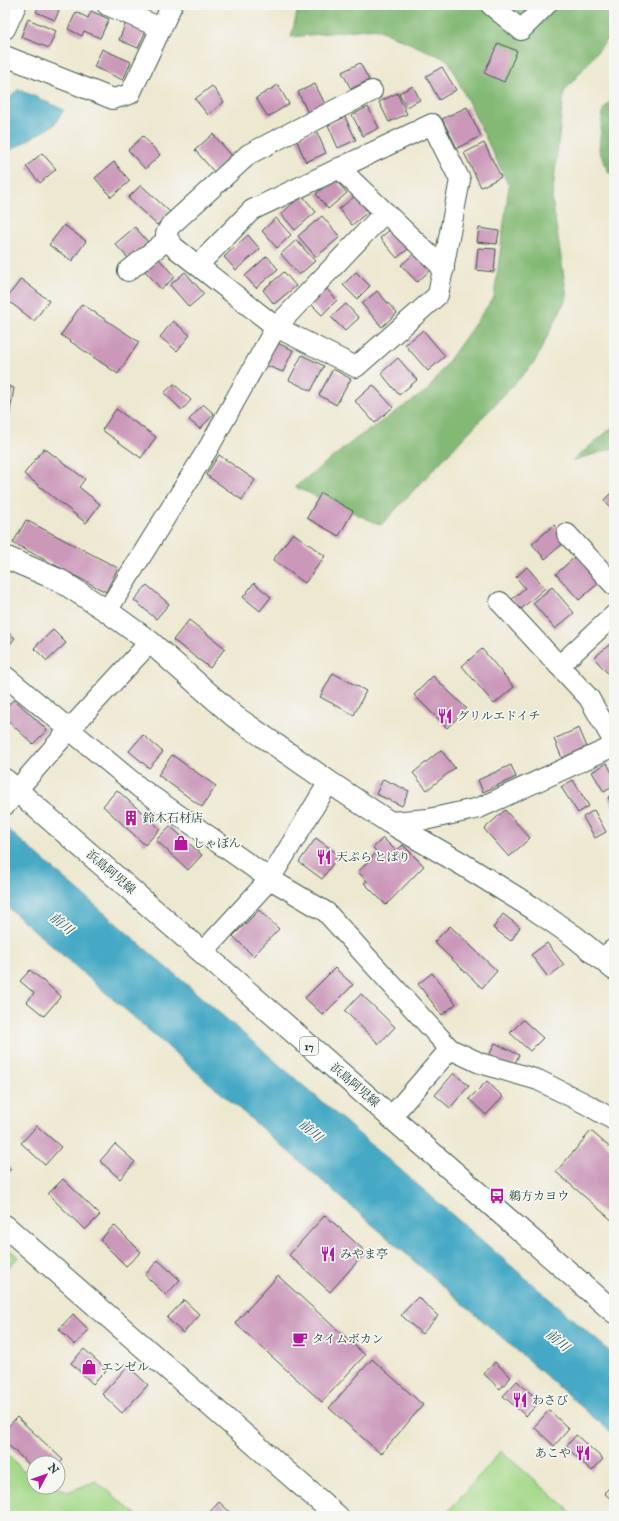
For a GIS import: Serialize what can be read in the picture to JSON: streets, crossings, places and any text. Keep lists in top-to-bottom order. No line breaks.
{"streets":{"street":["浜島阿児線","17"]},"water":["前川"],"places":{"restaurant":["グリルエドイチ","天ぷら とばり","みやま亭","わさび","あこや"],"building":["鈴木石材店"],"shop":["しゃぼん","エンゼル"],"bus stop":["鵜方カヨウ"],"cafe":["タイムボカン"]},"north":"top right"}
